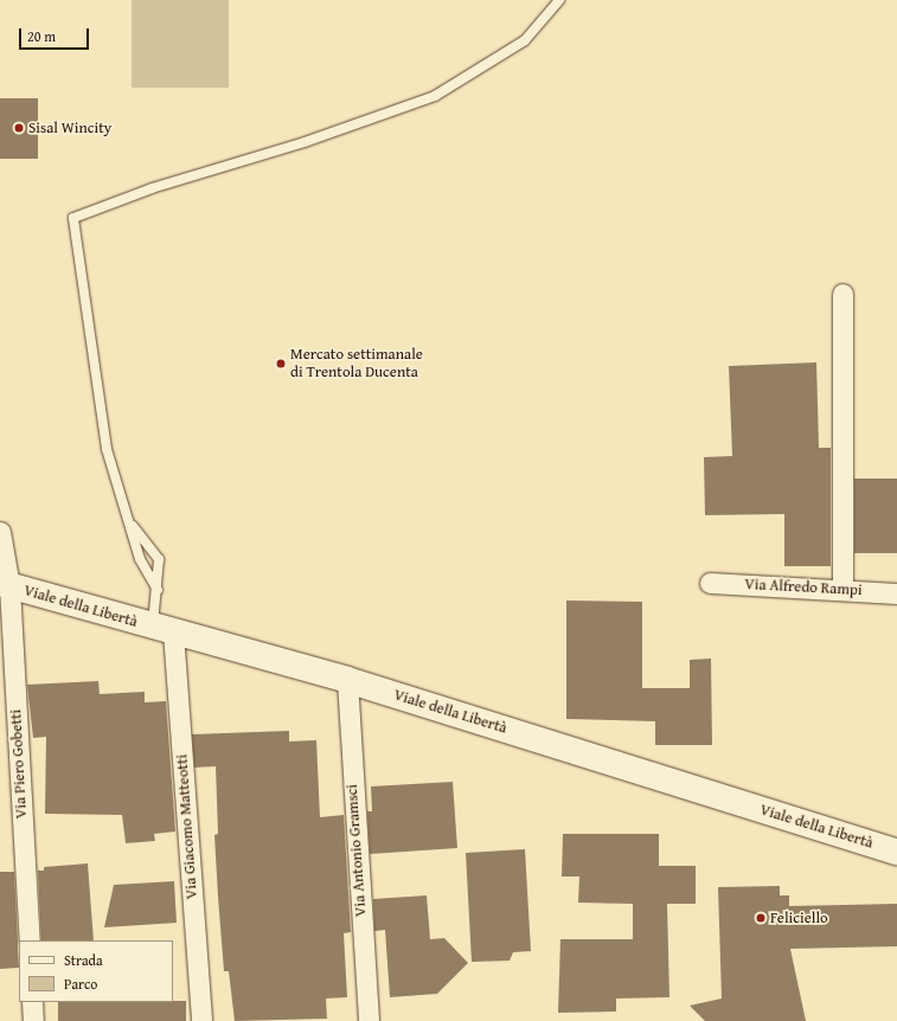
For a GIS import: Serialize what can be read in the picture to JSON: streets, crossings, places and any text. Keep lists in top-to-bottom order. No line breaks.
{"streets":{"main road":["Viale della Libertà"],"street":["Via Alfredo Rampi","Via Piero Gobetti","Via Giacomo Matteotti","Via Antonio Gramsci"]},"crossings":[["Viale della Libertà","Via Piero Gobetti"],["Viale della Libertà","Via Giacomo Matteotti"],["Viale della Libertà","Via Antonio Gramsci"]],"places":["Sisal Wincity","Mercato settimanale di Trentola Ducenta","Feliciello"],"legend":["Strada","Parco"],"scale_bar":"20 m"}
